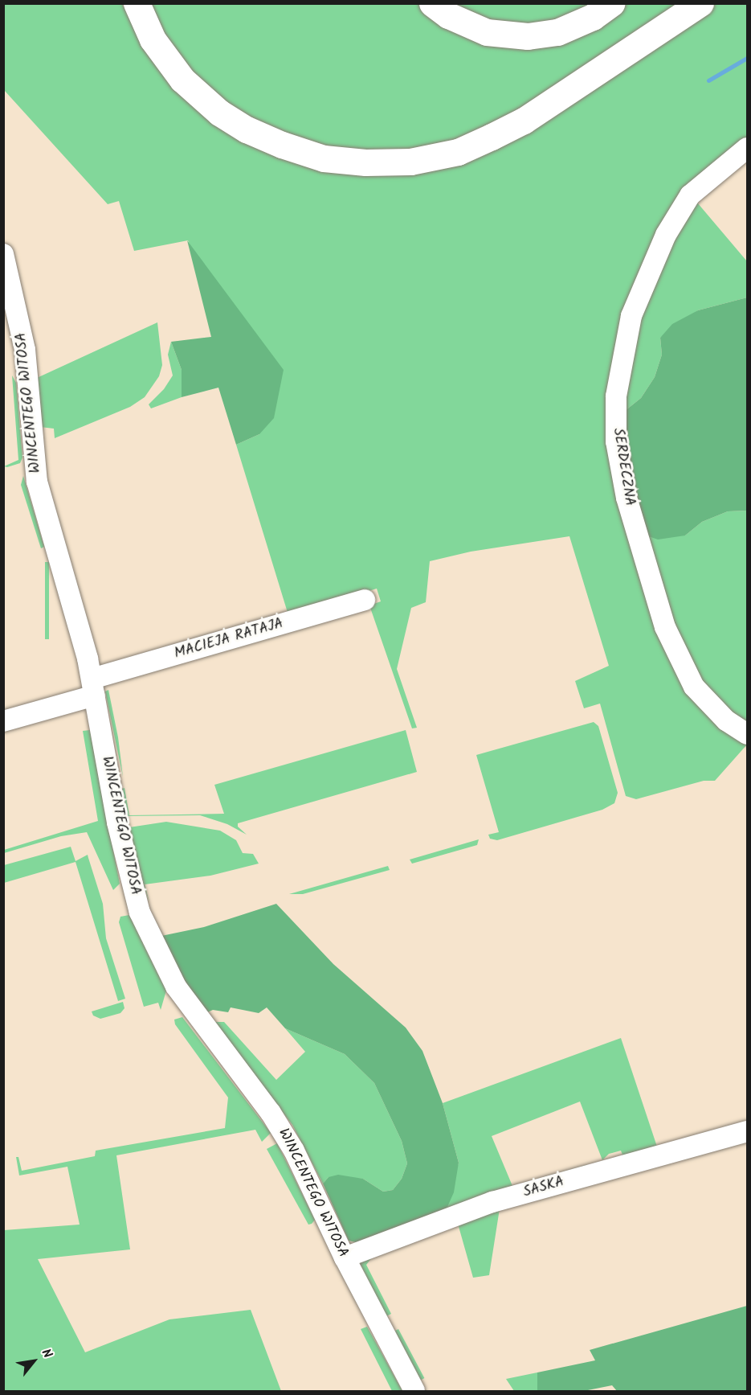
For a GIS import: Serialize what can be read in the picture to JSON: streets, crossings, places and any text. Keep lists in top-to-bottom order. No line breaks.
{"streets":{"street":["WINCENTEGO WITOSA","SERDECZNA","MACIEJA RATAJA","SASKA"]},"crossings":[["WINCENTEGO WITOSA","MACIEJA RATAJA"],["WINCENTEGO WITOSA","SASKA"]],"north":"top right"}
